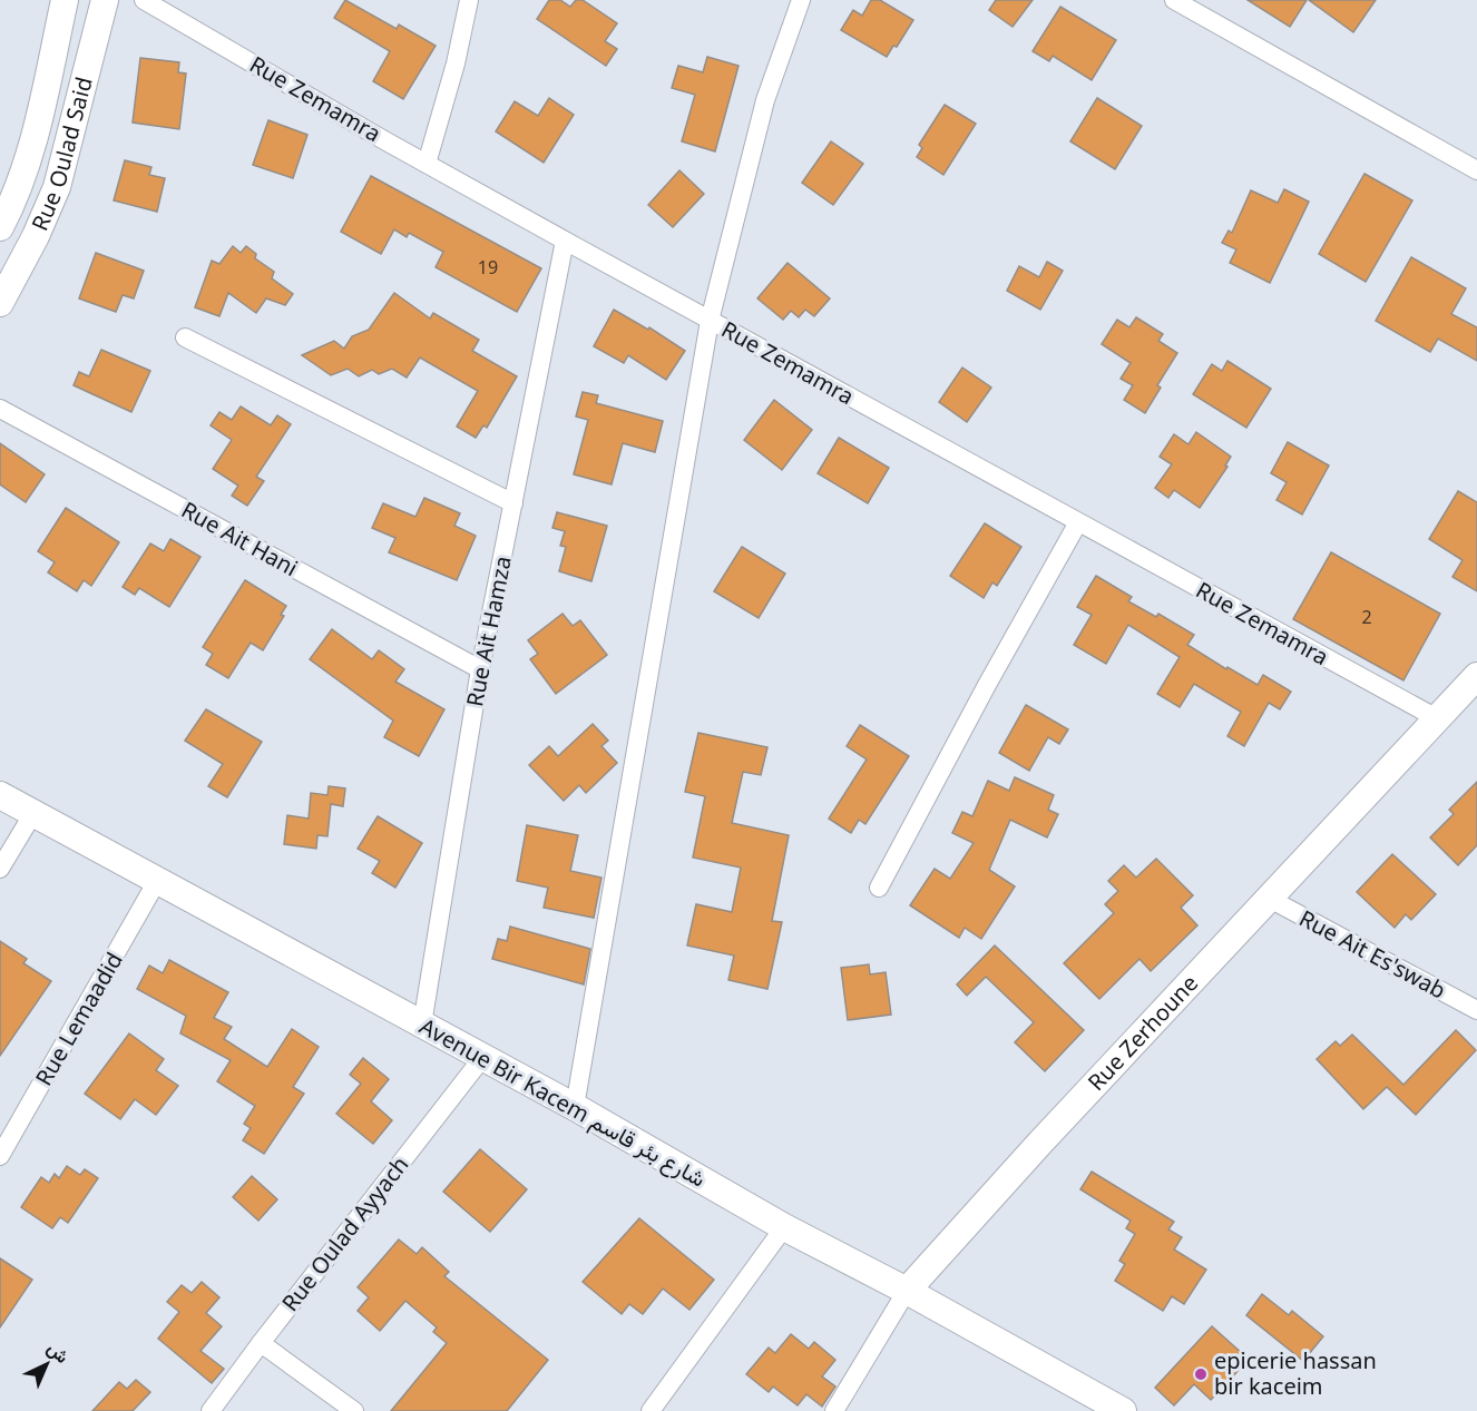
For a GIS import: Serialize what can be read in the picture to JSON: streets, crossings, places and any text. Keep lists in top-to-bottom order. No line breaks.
{"streets":{"street":["Rue Zemamra","Rue Oulad Said","Rue Ait Hani","Rue Ait Hamza","Rue Ait Es'swab","Rue Lemaadid","Rue Zerhoune","Avenue Bir Kacem شارع بئر قاسم","Rue Oulad Ayyach"]},"crossings":[["Rue Zemamra","Rue Ait Hamza"],["Rue Zemamra","Rue Zerhoune"],["Rue Ait Hani","Rue Ait Hamza"],["Rue Ait Hamza","Avenue Bir Kacem شارع بئر قاسم"],["Rue Ait Es'swab","Rue Zerhoune"],["Rue Lemaadid","Avenue Bir Kacem شارع بئر قاسم"],["Rue Zerhoune","Avenue Bir Kacem شارع بئر قاسم"],["Avenue Bir Kacem شارع بئر قاسم","Rue Oulad Ayyach"]],"places":["epicerie hassan bir kaceim"],"house_numbers":["19","2"],"north":"top right"}
